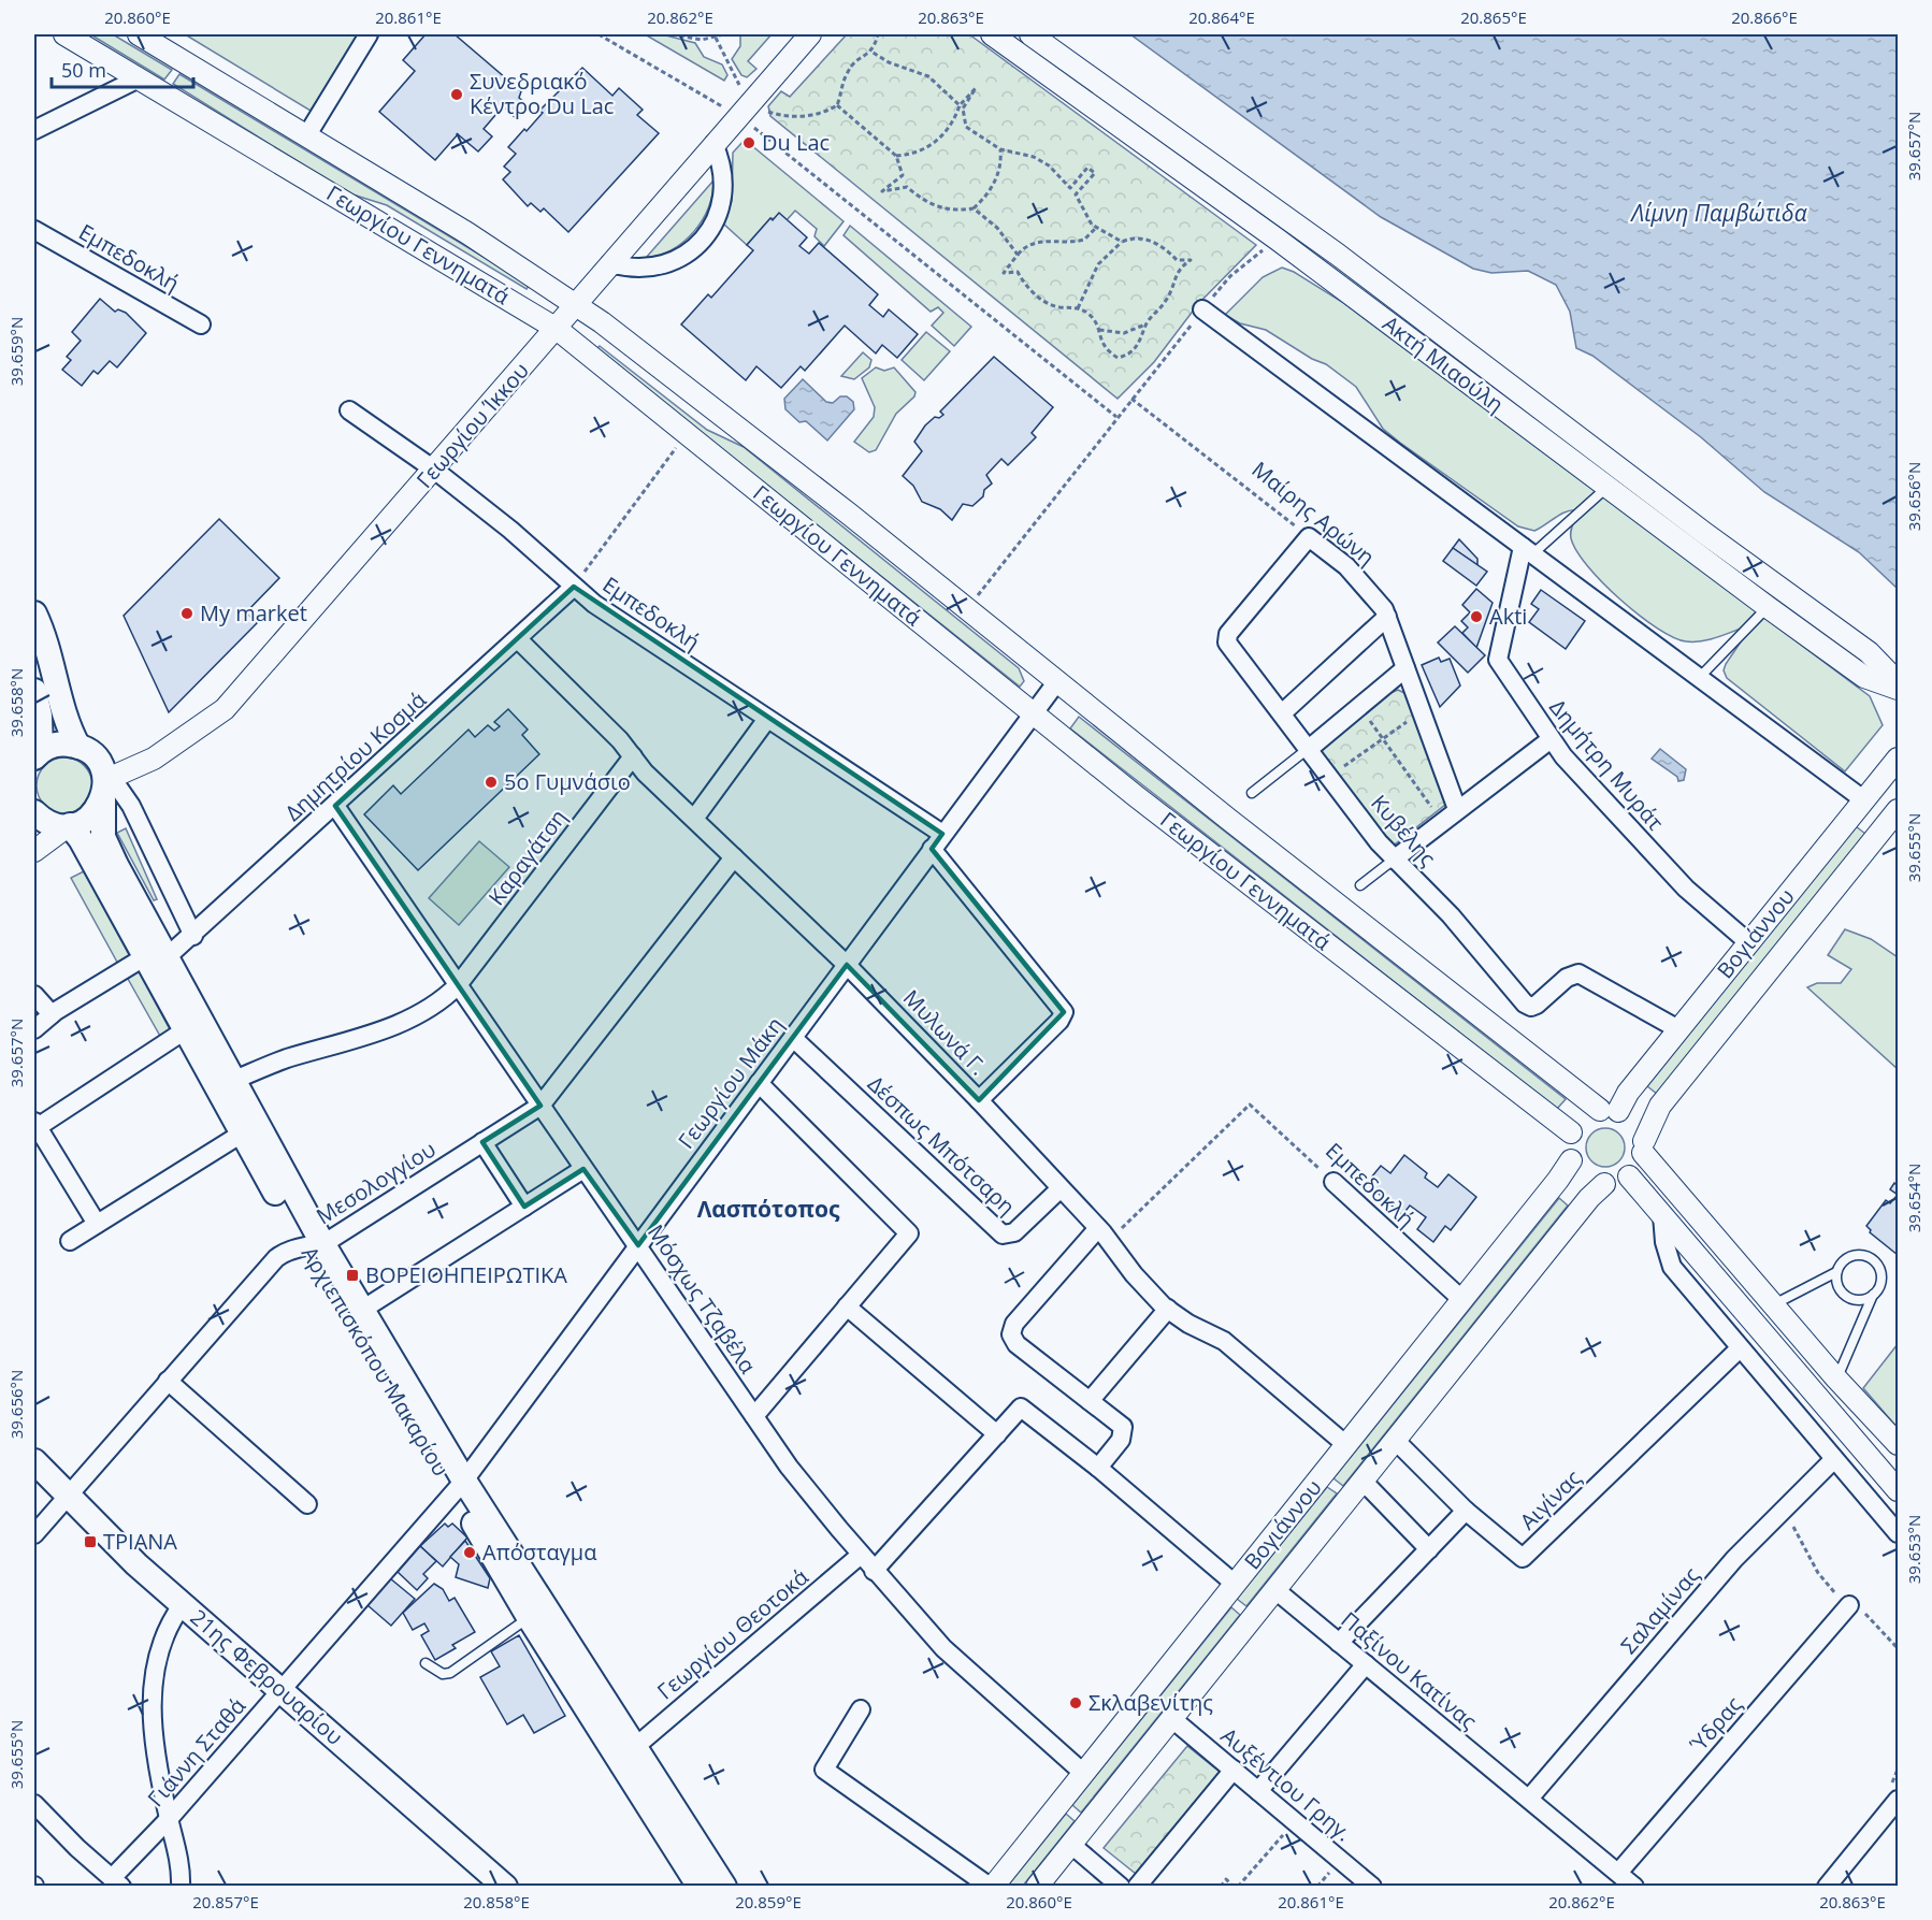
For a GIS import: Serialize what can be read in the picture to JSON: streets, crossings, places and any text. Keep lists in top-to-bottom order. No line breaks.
{"streets":{"main road":["Αρχιεπισκόπου Μακαρίου","21ης Φεβρουαρίου"],"street":["Γεωργίου Γεννηματά","Εμπεδοκλή","Ακτή Μιαούλη","Γεωργίου Ίκκου","Μαίρης Αρώνη","Δημητρίου Κοσμά","Δημήτρη Μυράτ","Κυβέλης","Καραγάτση","Βογιάννου","Μυλωνά Γ.","Γεωργίου Μάκη","Δέσπως Μπότσαρη","Μεσολογγίου","Μόσχως Τζαβέλα","Αιγίνας","Σαλαμίνας","Γεωργίου Θεοτοκά","Παξίνου Κατίνας","Ύδρας","Γιάννη Σταθά","Αυξέντιου Γρηγ."]},"crossings":[["Γεωργίου Γεννηματά","Γεωργίου Ίκκου"],["Γεωργίου Γεννηματά","Βογιάννου"],["Γεωργίου Γεννηματά","Γεωργίου Μάκη"],["Εμπεδοκλή","Γεωργίου Ίκκου"],["Εμπεδοκλή","Δημητρίου Κοσμά"],["Εμπεδοκλή","Βογιάννου"],["Εμπεδοκλή","Μυλωνά Γ."],["Εμπεδοκλή","Γεωργίου Μάκη"],["Μαίρης Αρώνη","Κυβέλης"],["Δημητρίου Κοσμά","Μυλωνά Γ."],["Δημητρίου Κοσμά","Μόσχως Τζαβέλα"],["Δημητρίου Κοσμά","Αρχιεπισκόπου Μακαρίου"],["Δημήτρη Μυράτ","Βογιάννου"],["Κυβέλης","Βογιάννου"],["Καραγάτση","Μυλωνά Γ."],["Καραγάτση","Μόσχως Τζαβέλα"],["Βογιάννου","Μυλωνά Γ."],["Βογιάννου","Μόσχως Τζαβέλα"],["Βογιάννου","Παξίνου Κατίνας"],["Βογιάννου","Αυξέντιου Γρηγ."],["Μυλωνά Γ.","Γεωργίου Μάκη"],["Μυλωνά Γ.","Δέσπως Μπότσαρη"],["Μυλωνά Γ.","Μεσολογγίου"],["Γεωργίου Μάκη","Δέσπως Μπότσαρη"],["Γεωργίου Μάκη","Μόσχως Τζαβέλα"],["Γεωργίου Μάκη","Αρχιεπισκόπου Μακαρίου"],["Γεωργίου Μάκη","Γιάννη Σταθά"],["Μεσολογγίου","Μόσχως Τζαβέλα"],["Μεσολογγίου","Αρχιεπισκόπου Μακαρίου"],["Μεσολογγίου","21ης Φεβρουαρίου"],["Μόσχως Τζαβέλα","Γεωργίου Θεοτοκά"],["Αρχιεπισκόπου Μακαρίου","Γιάννη Σταθά"],["Σαλαμίνας","Παξίνου Κατίνας"],["Παξίνου Κατίνας","Ύδρας"],["21ης Φεβρουαρίου","Γιάννη Σταθά"]],"districts":["Λασπότοπος"],"water":["Λίμνη Παμβώτιδα"],"places":{"other":["Συνεδριακό Κέντρο Du Lac","Du Lac","My market","Akti","5ο Γυμνάσιο","Απόσταγμα","Σκλαβενίτης"],"transit":["ΒΟΡΕΙΟΗΠΕΙΡΩΤΙΚΑ","ΤΡΙΑΝΑ"]},"scale_bar":"50 m","coordinates":["20.860°E","20.861°E","20.862°E","20.863°E","20.864°E","20.865°E","20.866°E","39.657°N","39.659°N","39.656°N","39.658°N","39.655°N","39.654°N","39.653°N","20.857°E","20.858°E","20.859°E"]}
